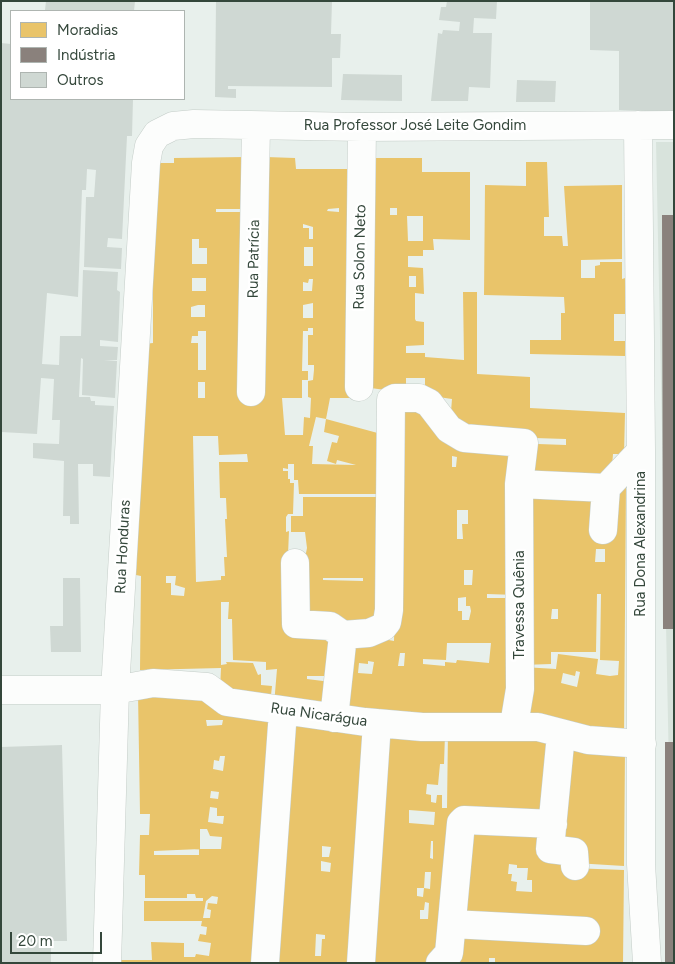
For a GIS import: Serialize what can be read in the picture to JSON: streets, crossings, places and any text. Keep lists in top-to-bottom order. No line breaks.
{"streets":{"street":["Rua Professor José Leite Gondim","Rua Solon Neto","Rua Patrícia","Rua Dona Alexandrina","Rua Honduras","Travessa Quênia","Rua Nicarágua"]},"crossings":[["Rua Professor José Leite Gondim","Rua Solon Neto"],["Rua Professor José Leite Gondim","Rua Patrícia"],["Rua Professor José Leite Gondim","Rua Dona Alexandrina"],["Rua Professor José Leite Gondim","Rua Honduras"],["Rua Dona Alexandrina","Rua Nicarágua"],["Rua Honduras","Rua Nicarágua"],["Travessa Quênia","Rua Nicarágua"]],"legend":["Moradias","Indústria","Outros"],"scale_bar":"20 m"}
